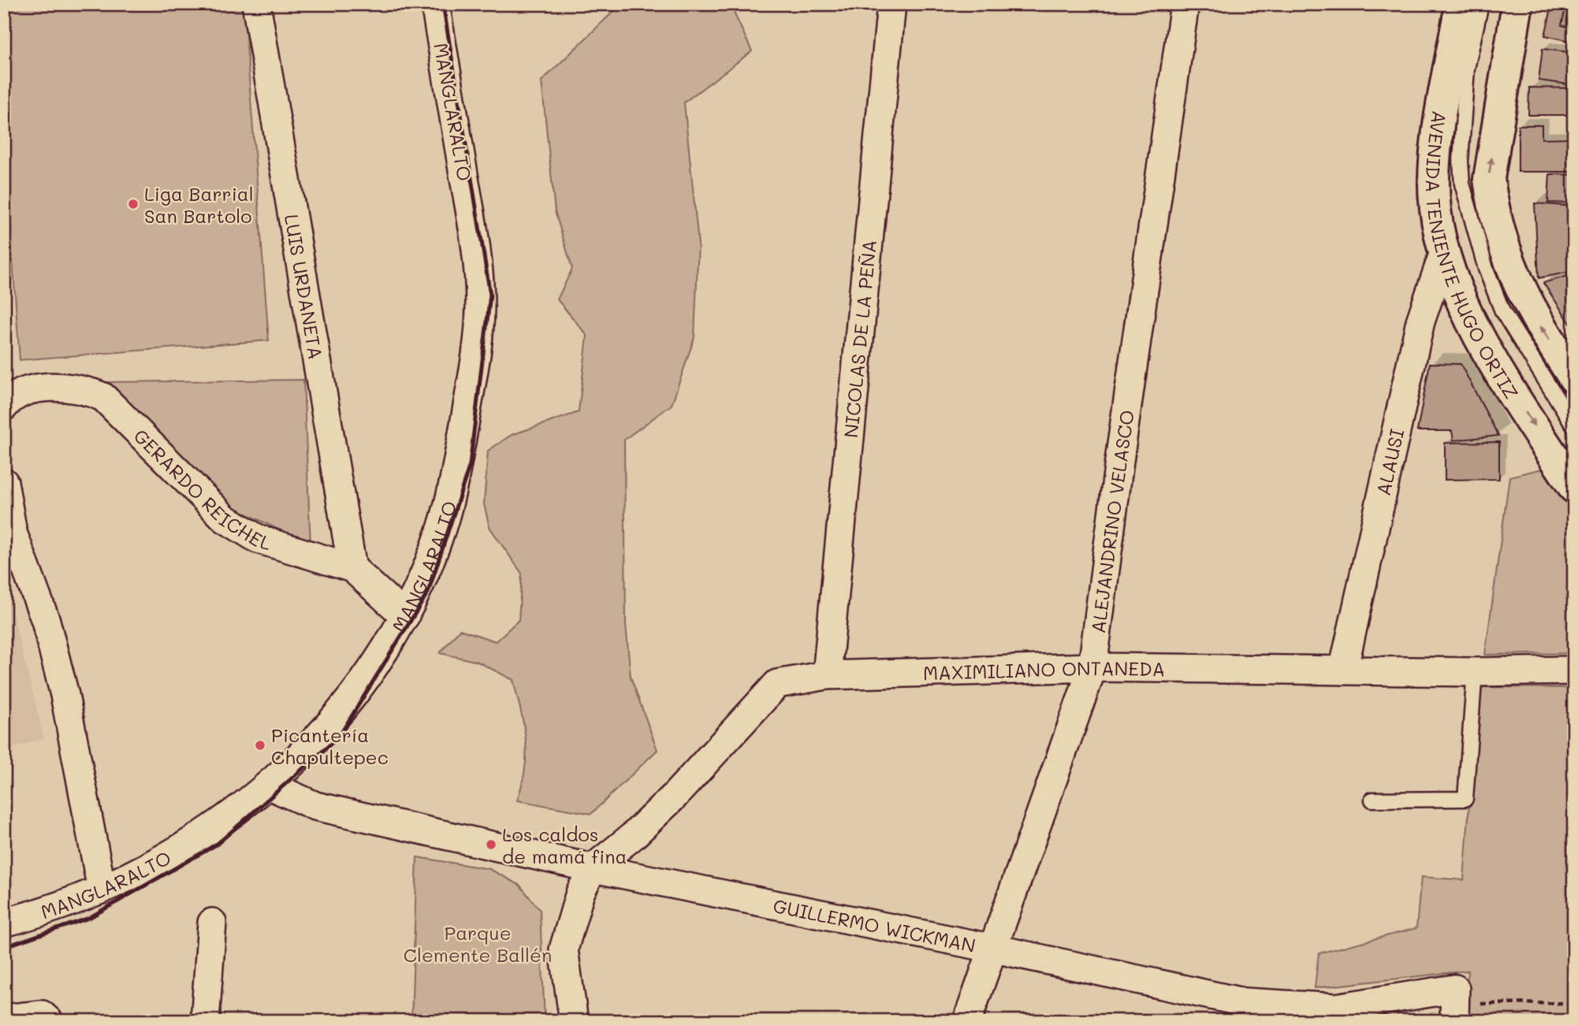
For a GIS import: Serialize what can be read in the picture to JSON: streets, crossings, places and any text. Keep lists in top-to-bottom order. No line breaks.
{"streets":{"main road":["AVENIDA TENIENTE HUGO ORTIZ"],"street":["MANGLARALTO","LUIS URDANETA","NICOLAS DE LA PEÑA","ALAUSI","GERARDO REICHEL","ALEJANDRINO VELASCO","MAXIMILIANO ONTANEDA","GUILLERMO WICKMAN"]},"crossings":[["MANGLARALTO","GERARDO REICHEL"],["MANGLARALTO","GUILLERMO WICKMAN"],["AVENIDA TENIENTE HUGO ORTIZ","ALAUSI"],["LUIS URDANETA","GERARDO REICHEL"],["NICOLAS DE LA PEÑA","MAXIMILIANO ONTANEDA"],["ALAUSI","MAXIMILIANO ONTANEDA"],["ALEJANDRINO VELASCO","MAXIMILIANO ONTANEDA"],["ALEJANDRINO VELASCO","GUILLERMO WICKMAN"],["MAXIMILIANO ONTANEDA","GUILLERMO WICKMAN"]],"parks":["Parque Clemente Ballén"],"places":["Liga Barrial San Bartolo","Picantería Chapultepec","Los caldos de mamá fina"]}
